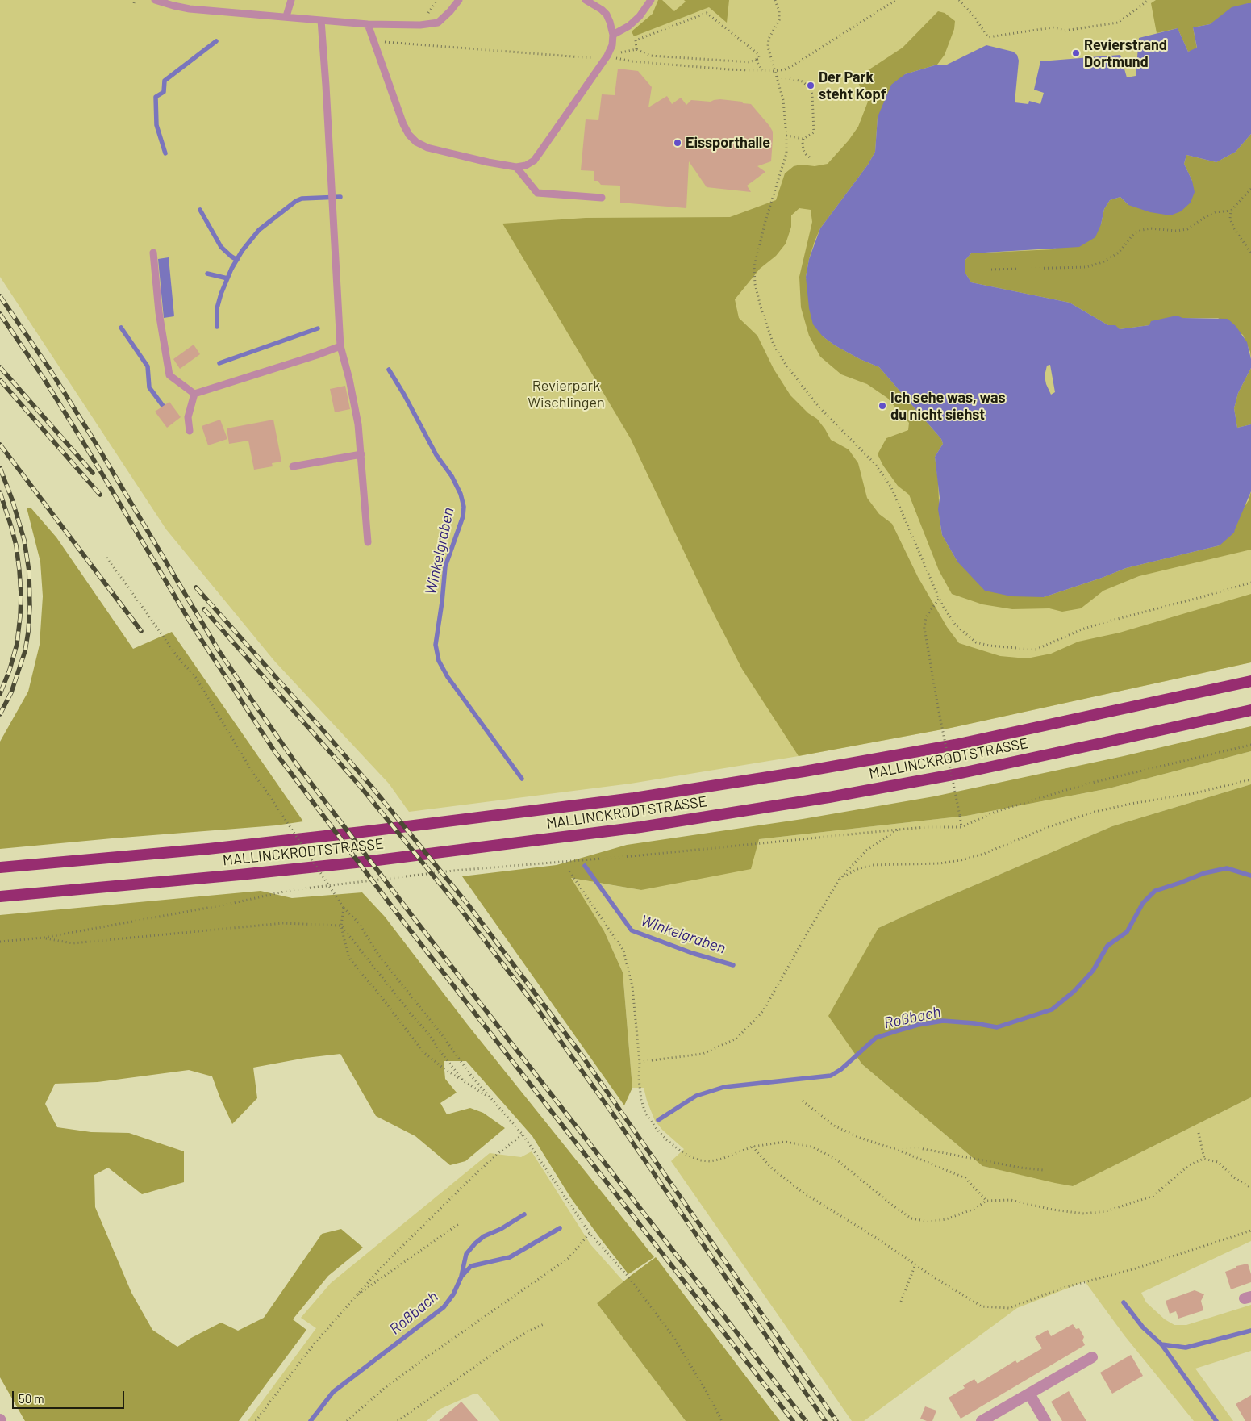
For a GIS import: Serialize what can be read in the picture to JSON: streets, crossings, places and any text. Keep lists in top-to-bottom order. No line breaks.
{"streets":{"highway":["MALLINCKRODTSTRASSE"]},"water":["Winkelgraben","Roßbach"],"parks":["Revierpark Wischlingen"],"places":["Revierstrand Dortmund","Der Park steht Kopf","Eissporthalle","Ich sehe was, was du nicht siehst"],"scale_bar":"50 m"}
